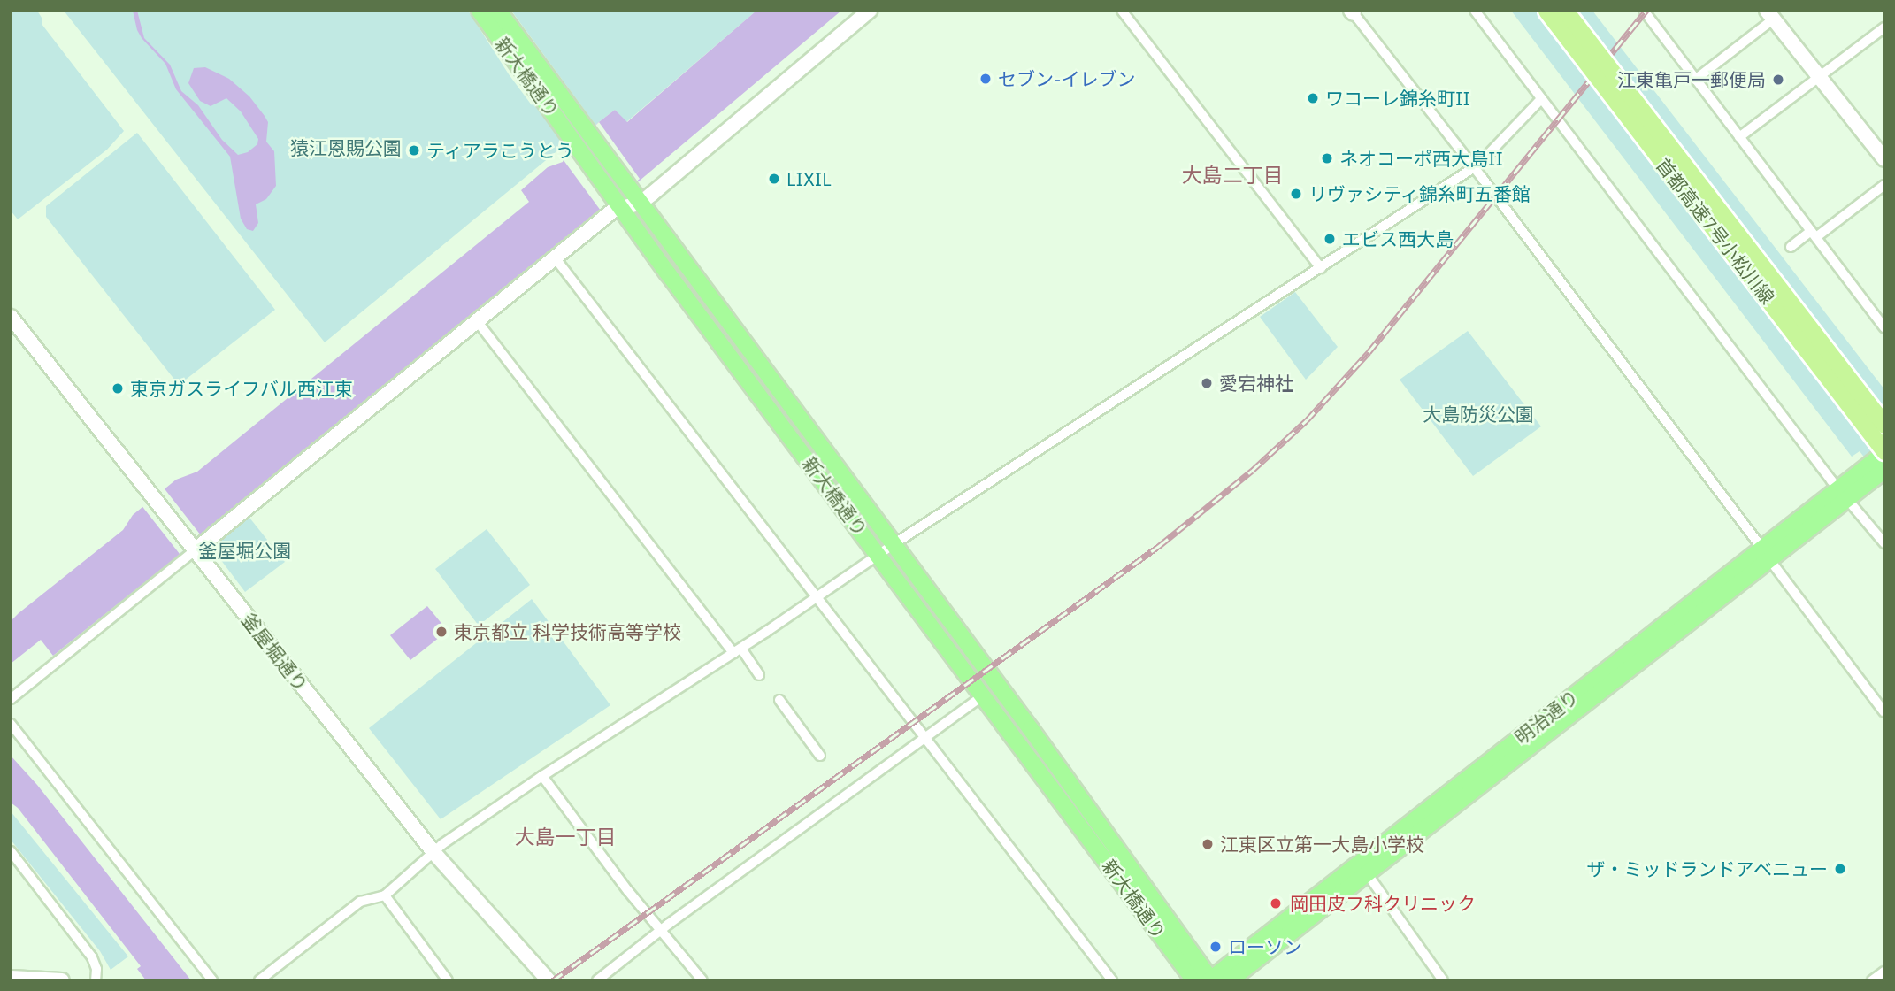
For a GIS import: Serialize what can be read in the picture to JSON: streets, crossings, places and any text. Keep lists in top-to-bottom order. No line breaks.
{"streets":{"highway":["首都高速7号小松川線"],"main road":["新大橋通り","明治通り"],"street":["釜屋堀通り"]},"crossings":[["新大橋通り","明治通り"],["首都高速7号小松川線","明治通り"]],"districts":["大島二丁目","大島一丁目"],"parks":["猿江恩賜公園","大島防災公園","釜屋堀公園"],"places":["セブン-イレブン","江東亀戸一郵便局","ワコーレ錦糸町II","ティアラこうとう","ネオコーポ西大島II","LIXIL","リヴァシティ錦糸町五番館","エビス西大島","愛宕神社","東京ガスライフバル西江東","東京都立 科学技術高等学校","江東区立第一大島小学校","ザ・ミッドランドアベニュー","岡田皮フ科クリニック","ローソン"]}
